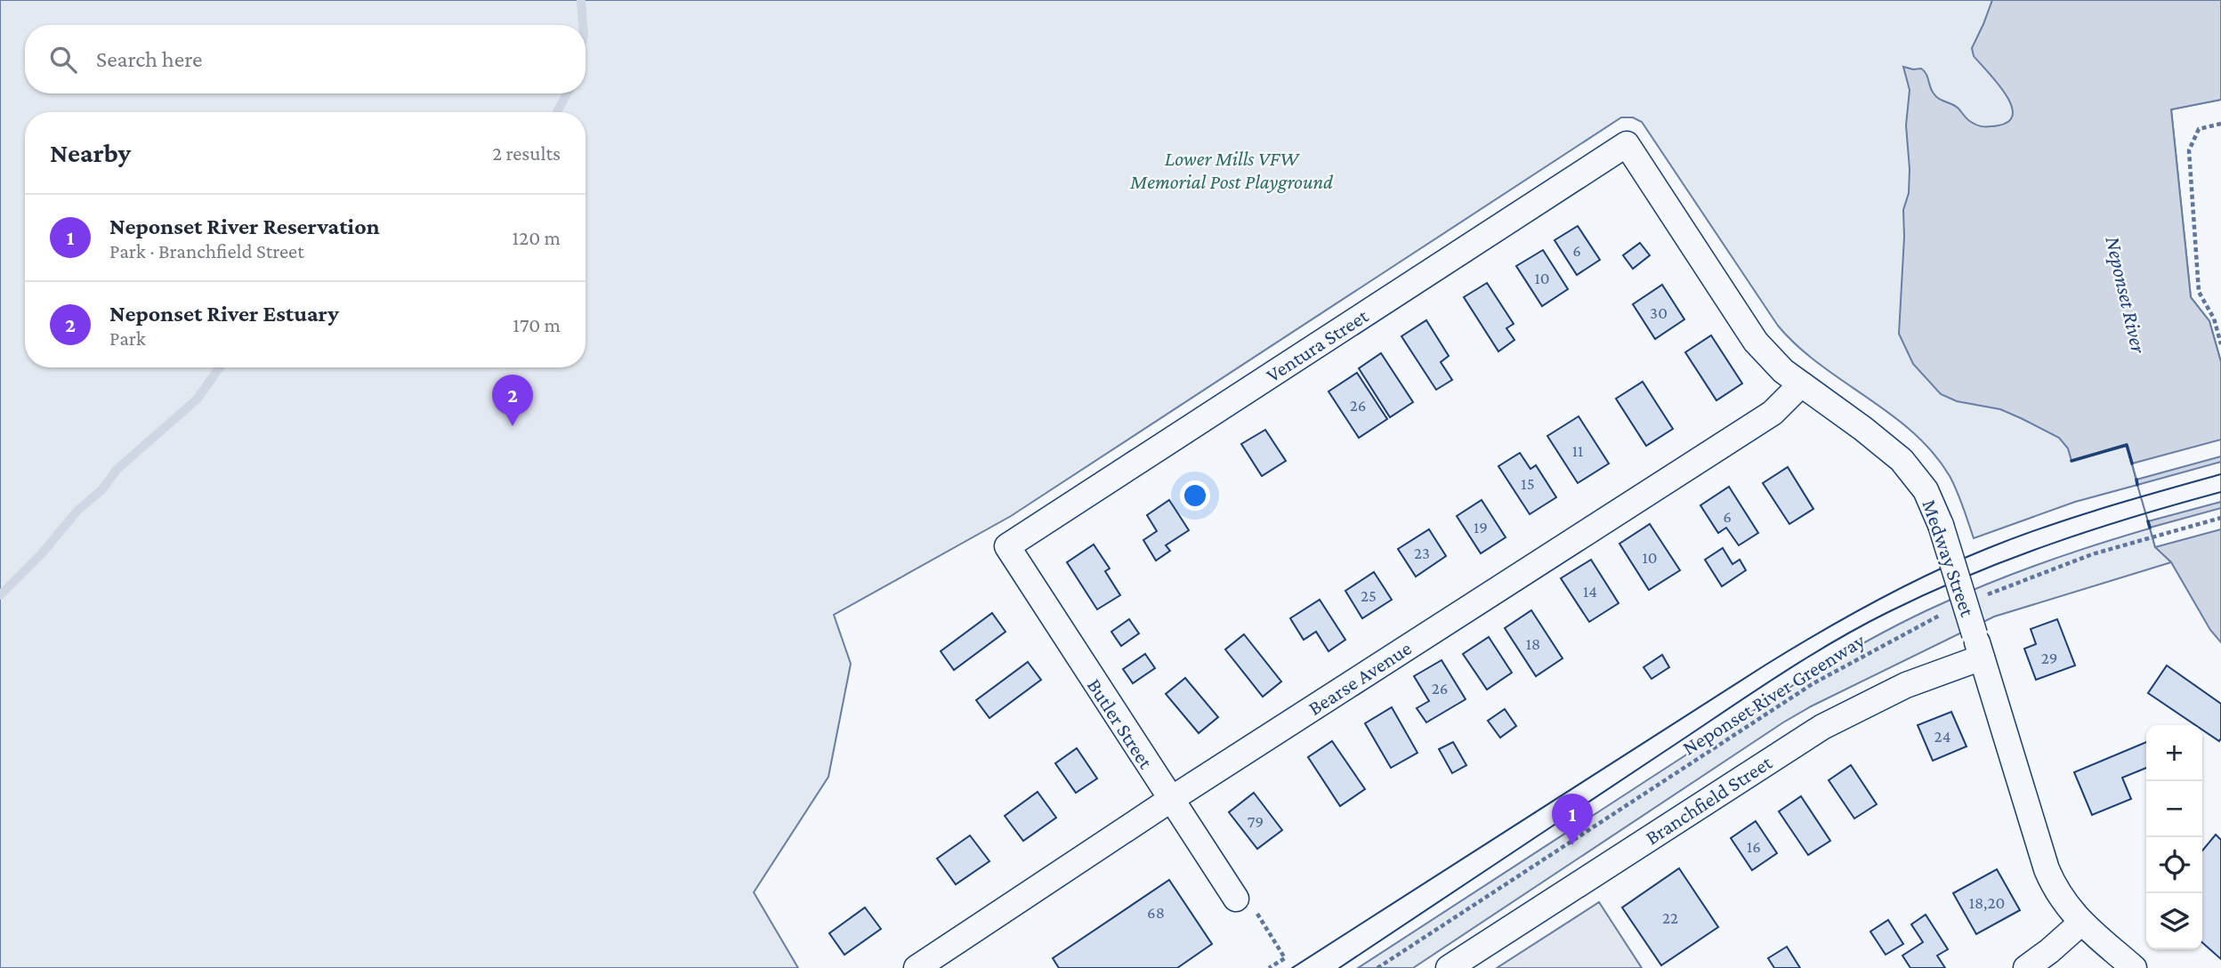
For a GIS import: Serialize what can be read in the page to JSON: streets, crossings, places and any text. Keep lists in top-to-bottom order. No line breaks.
{"streets":{"street":["Ventura Street","Medway Street","Bearse Avenue","Butler Street","Branchfield Street"],"path":["Neponset River Greenway"]},"crossings":[["Ventura Street","Medway Street"],["Ventura Street","Butler Street"],["Medway Street","Bearse Avenue"],["Medway Street","Branchfield Street"],["Bearse Avenue","Butler Street"]],"water":["Neponset River"],"parks":["Lower Mills VFW Memorial Post Playground"],"house_numbers":["6","10","30","26","11","15","6","19","23","10","14","25","18","29","26","24","79","16","18,20","68","22"],"page":{"search":"Search here","heading":["Nearby","2 results"],"list":[{"mark":"1","name":"Neponset River Reservation","note":"Park · Branchfield Street","value":"120 m"},{"mark":"2","name":"Neponset River Estuary","note":"Park","value":"170 m"}],"pins":["2","1"],"map_buttons":["+","−"]}}
